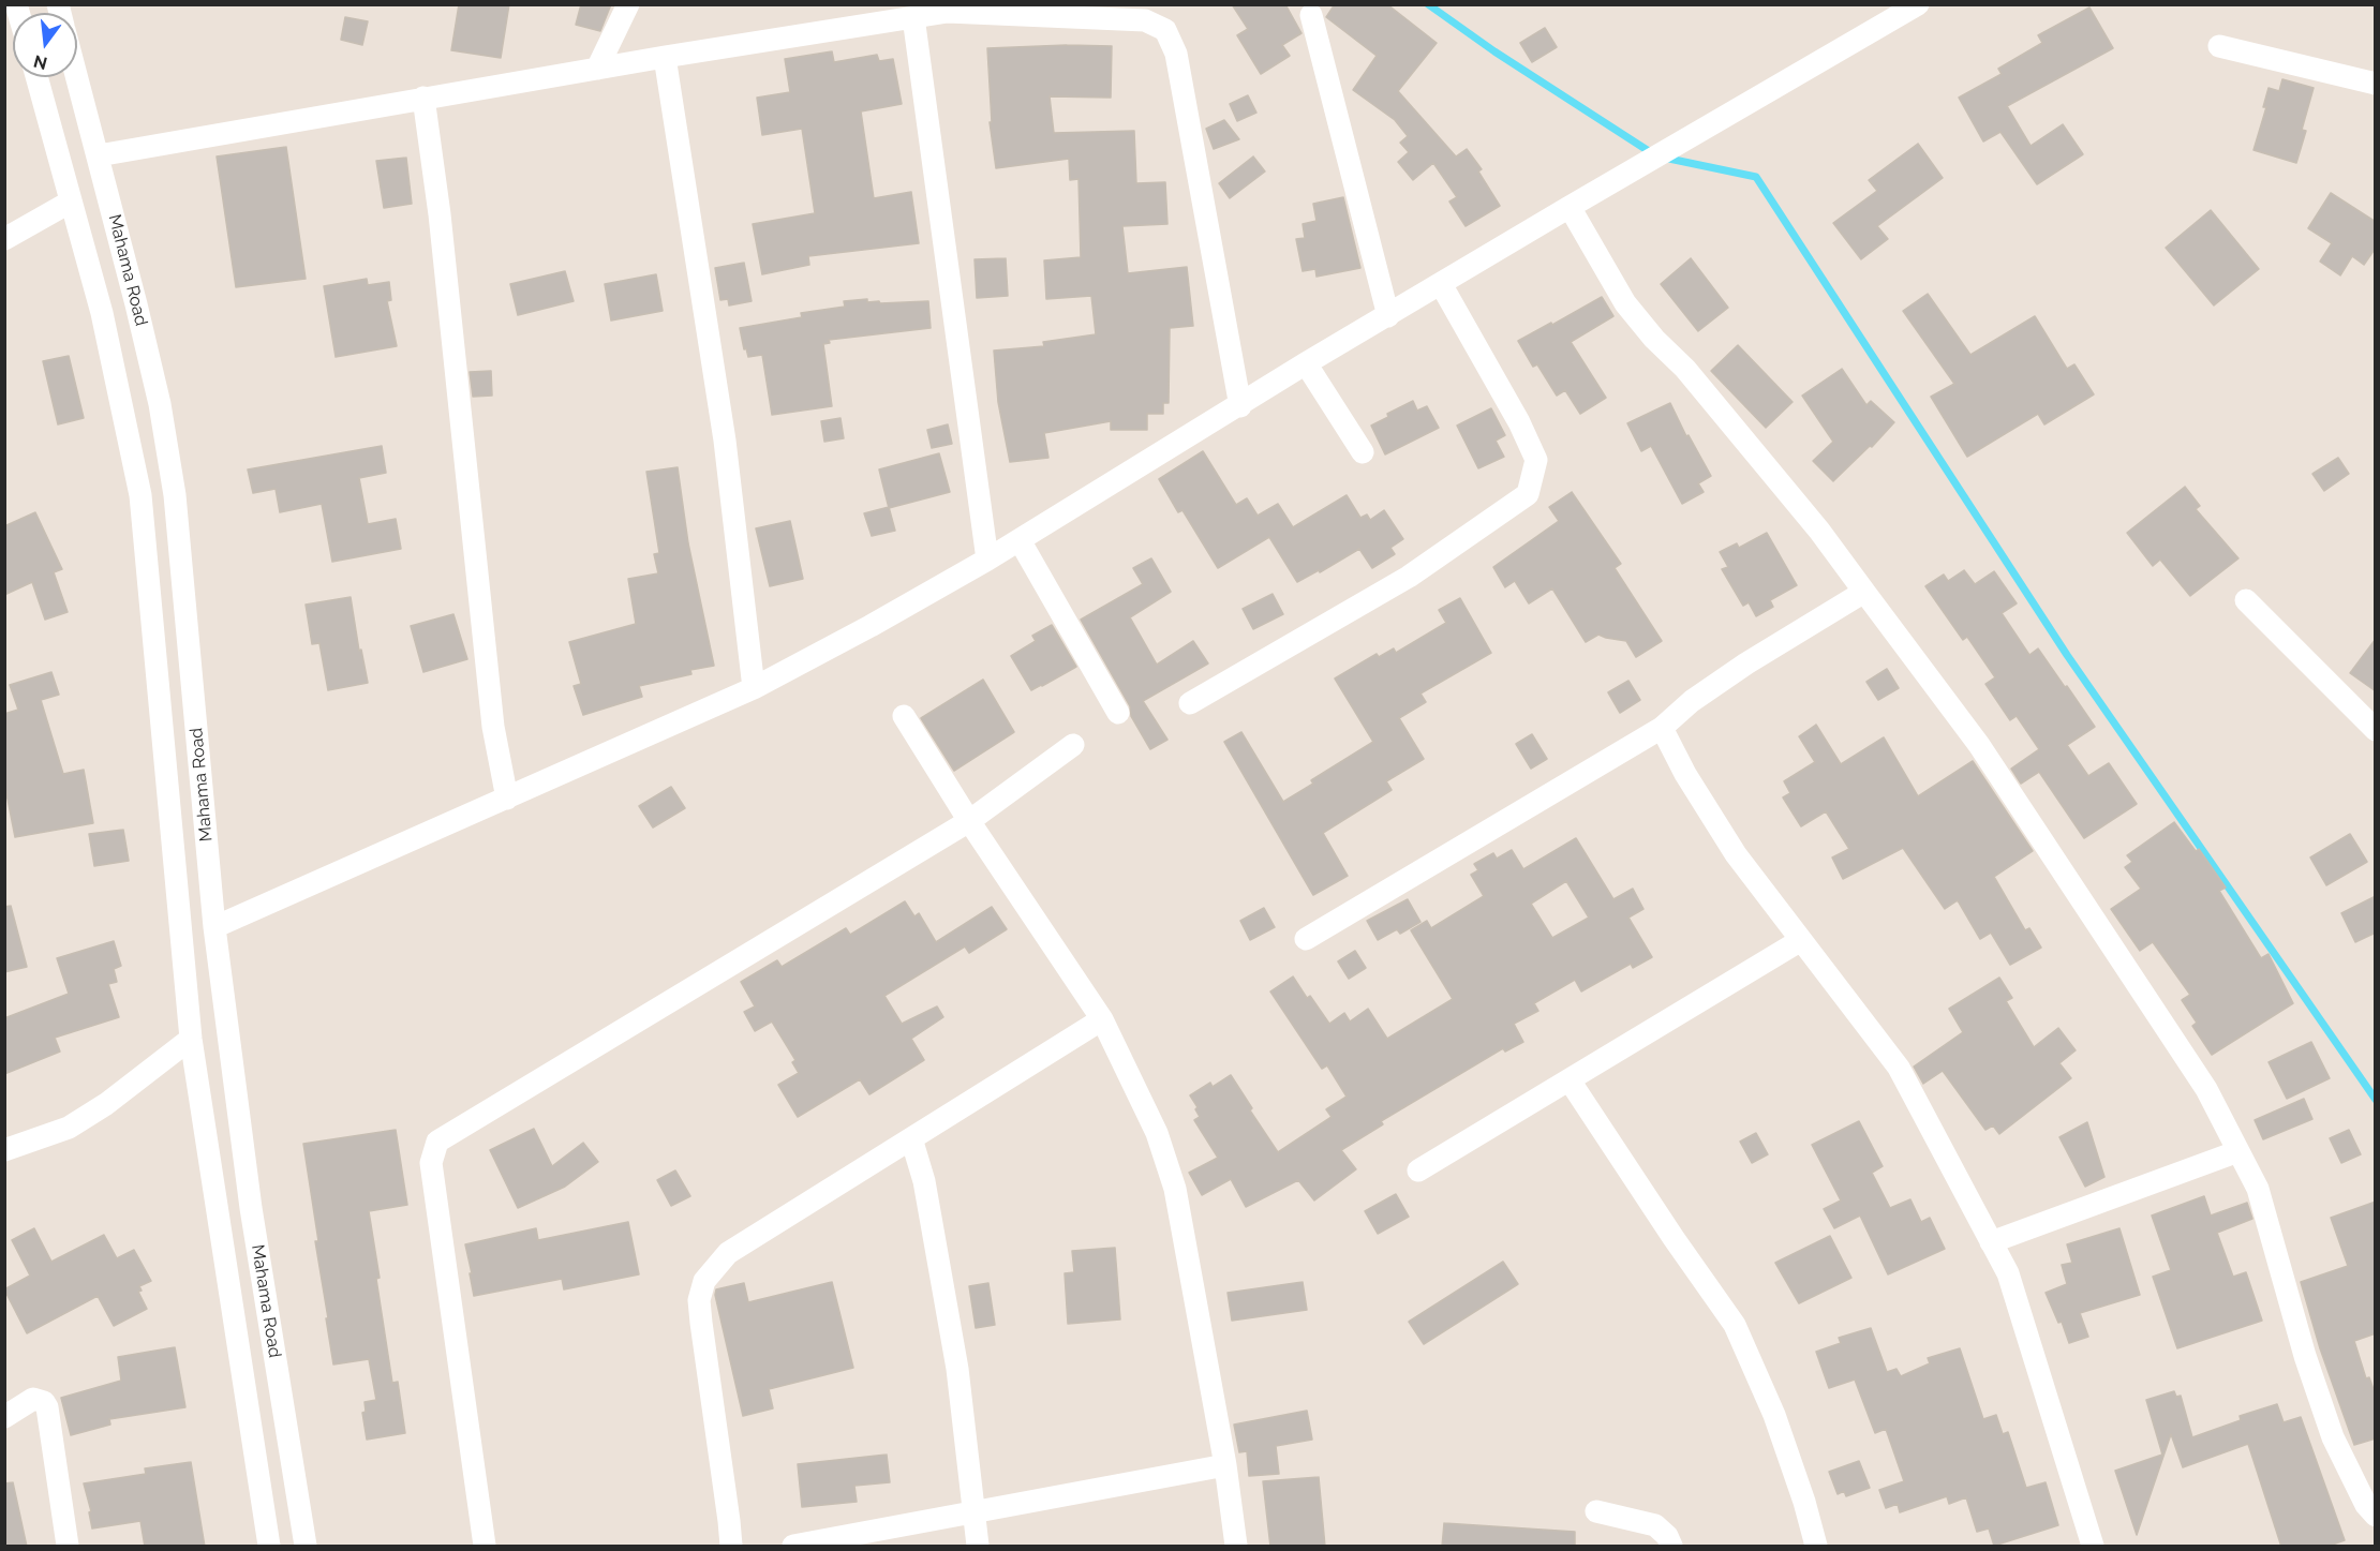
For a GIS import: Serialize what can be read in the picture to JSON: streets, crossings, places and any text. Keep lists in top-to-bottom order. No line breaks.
{"streets":{"street":["Mahama Road"]},"north":"bottom"}
